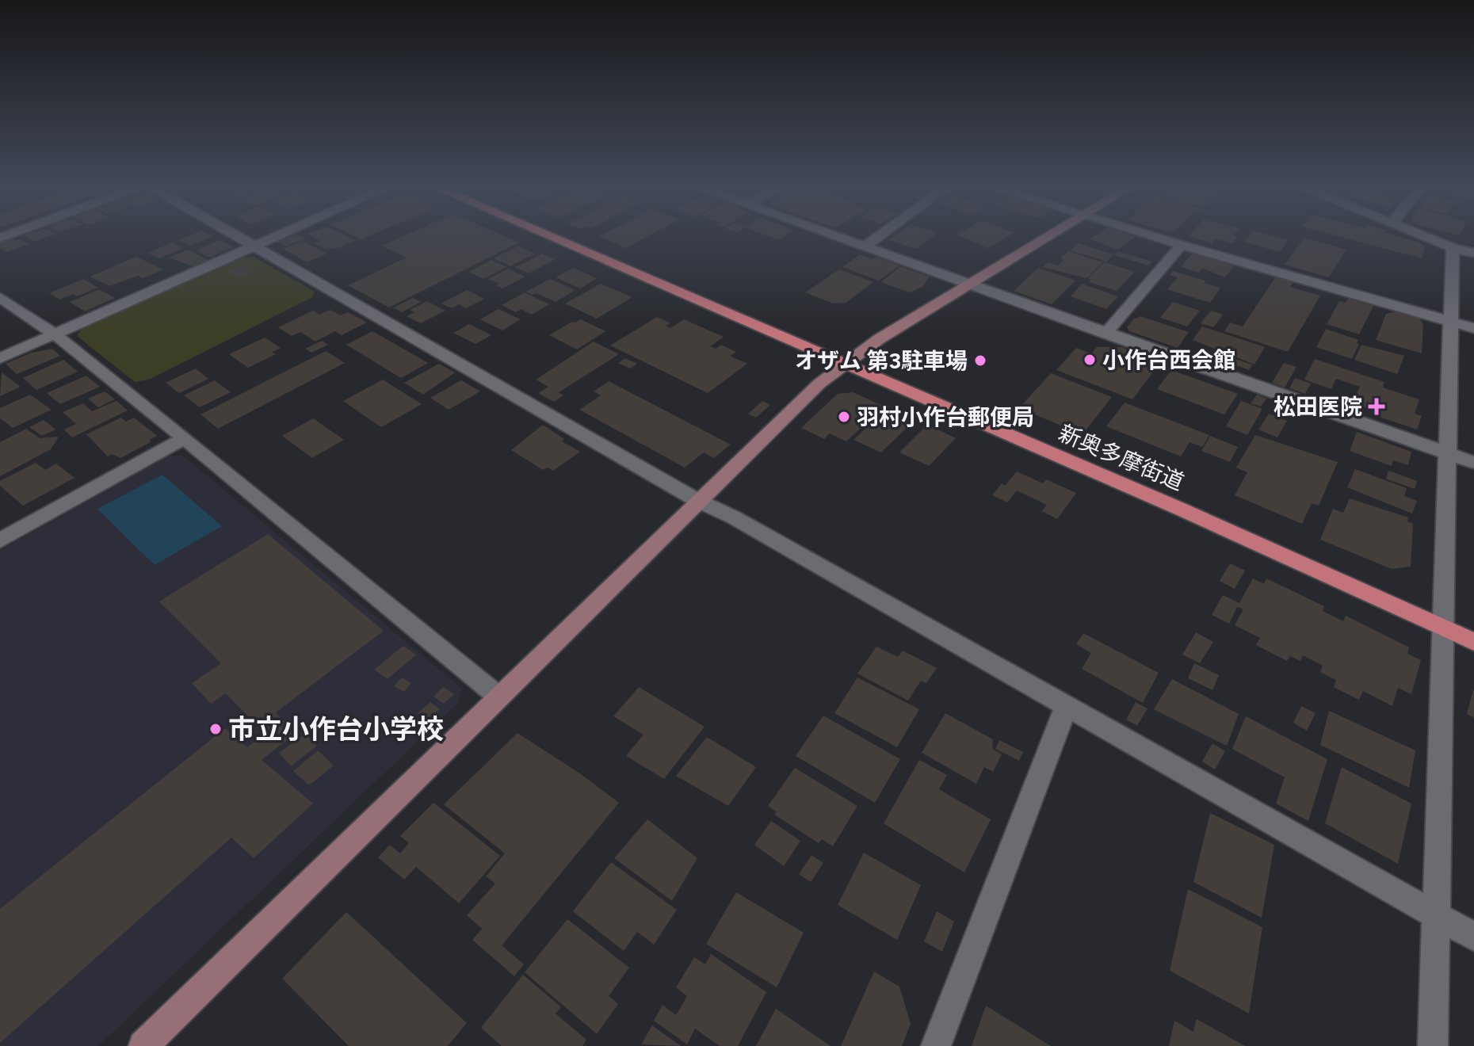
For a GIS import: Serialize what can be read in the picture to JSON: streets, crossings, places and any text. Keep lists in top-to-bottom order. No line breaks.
{"streets":{"main road":["新奥多摩街道"]},"places":{"other":["小作台西会館","オザム 第3駐車場","羽村小作台郵便局","市立小作台小学校"],"health":["松田医院"]}}
